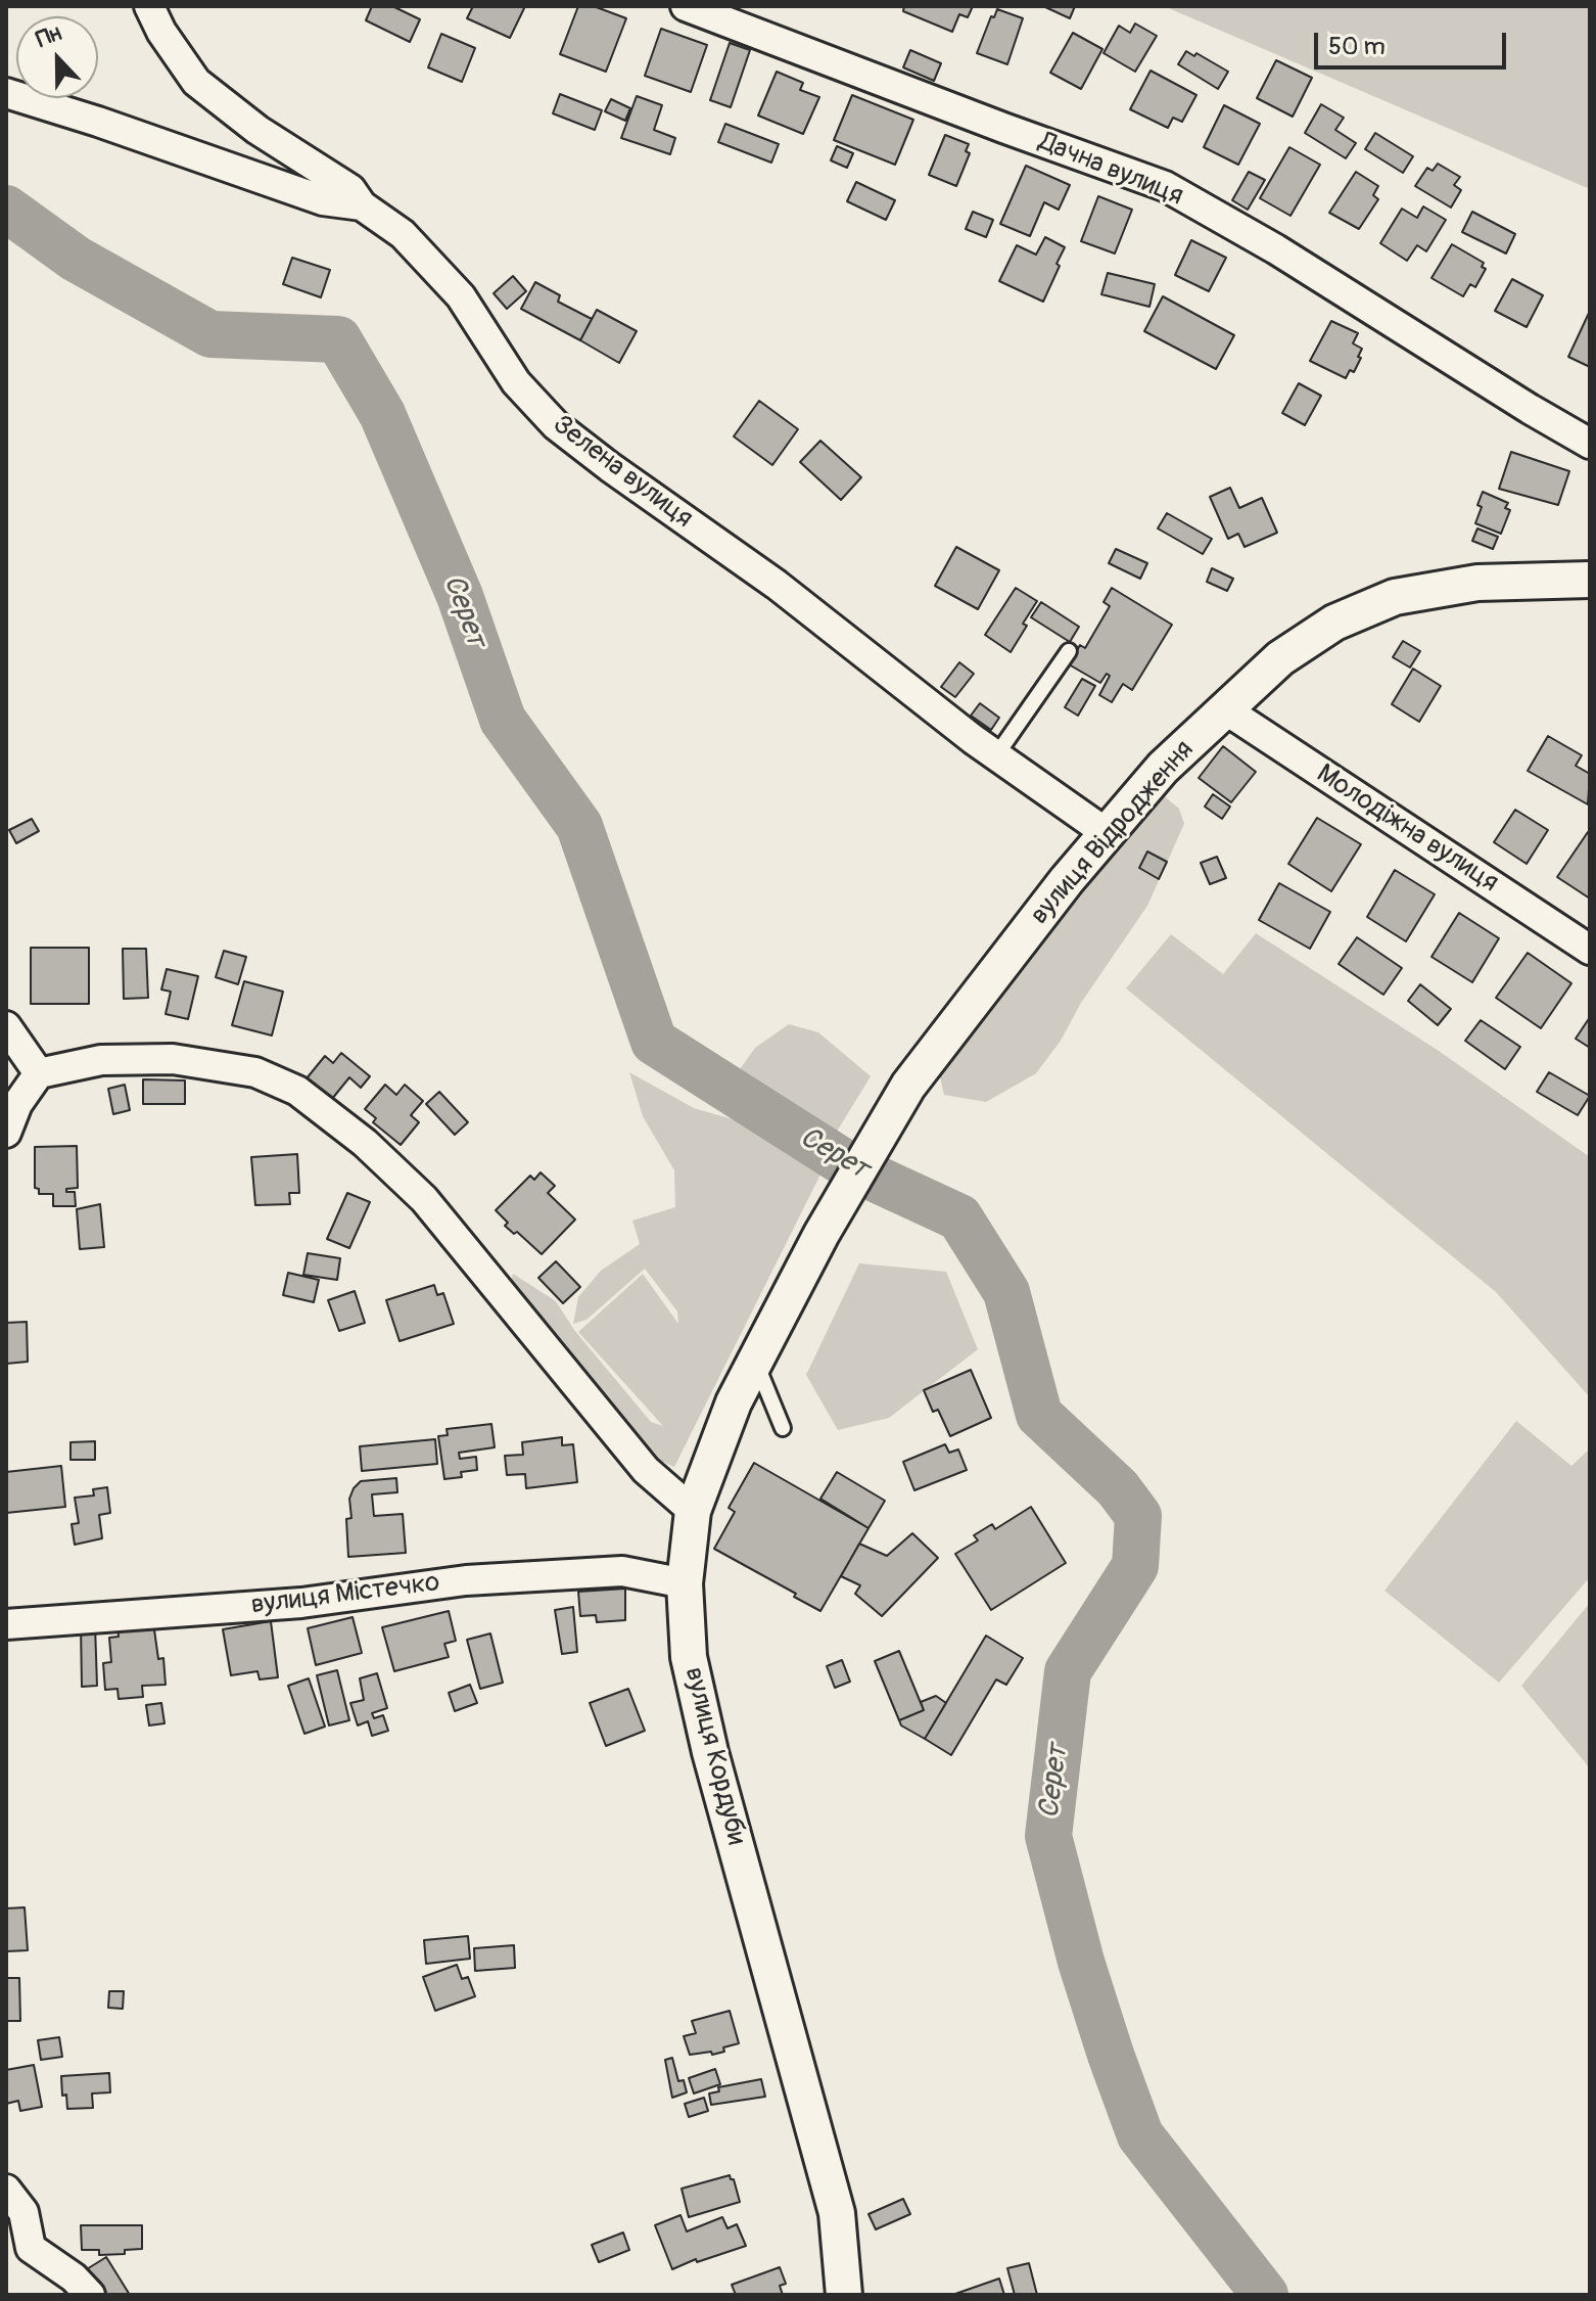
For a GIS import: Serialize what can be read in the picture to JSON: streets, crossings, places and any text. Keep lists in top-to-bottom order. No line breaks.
{"streets":{"street":["Дачна вулиця","Зелена вулиця","Молодіжна вулиця","вулиця Відродження","вулиця Містечко","вулиця Кордуби"]},"crossings":[["Зелена вулиця","вулиця Відродження"],["Молодіжна вулиця","вулиця Відродження"],["вулиця Відродження","вулиця Кордуби"],["вулиця Містечко","вулиця Кордуби"]],"water":["Серет"],"scale_bar":"50 m","north":"top"}
